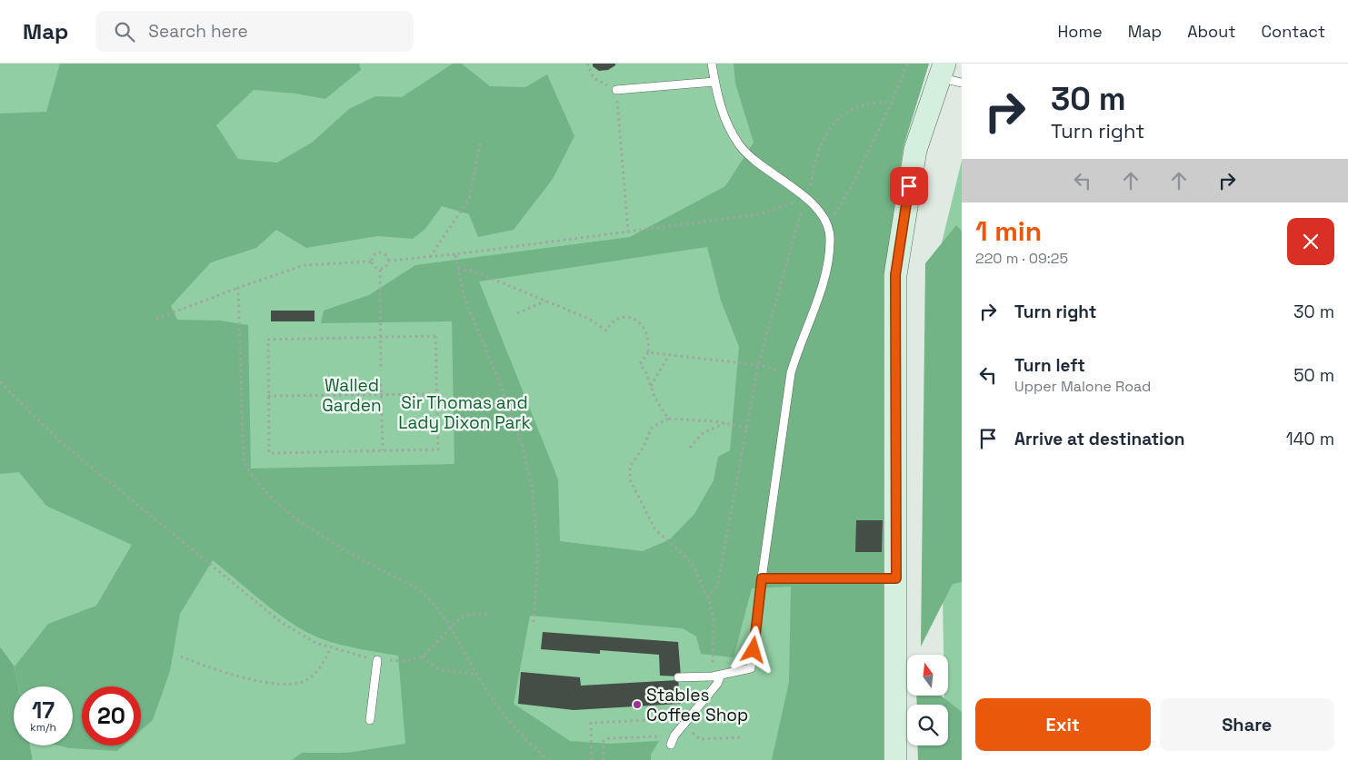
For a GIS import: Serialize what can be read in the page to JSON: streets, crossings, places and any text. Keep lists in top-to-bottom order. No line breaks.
{"parks":["Walled Garden","Sir Thomas and Lady Dixon Park"],"places":["Stables Coffee Shop"],"north":"top","page":{"header":"Map","search":"Search here","nav":["Home","Map","About","Contact"],"turn":["30 m","Turn right"],"heading":["1 min","220 m · 09:25"],"list":[{"name":"Turn right","value":"30 m"},{"name":"Turn left","note":"Upper Malone Road","value":"50 m"},{"name":"Arrive at destination","value":"140 m"}],"speed":"17 km/h","limit":"20","buttons":["Exit","Share"]}}
